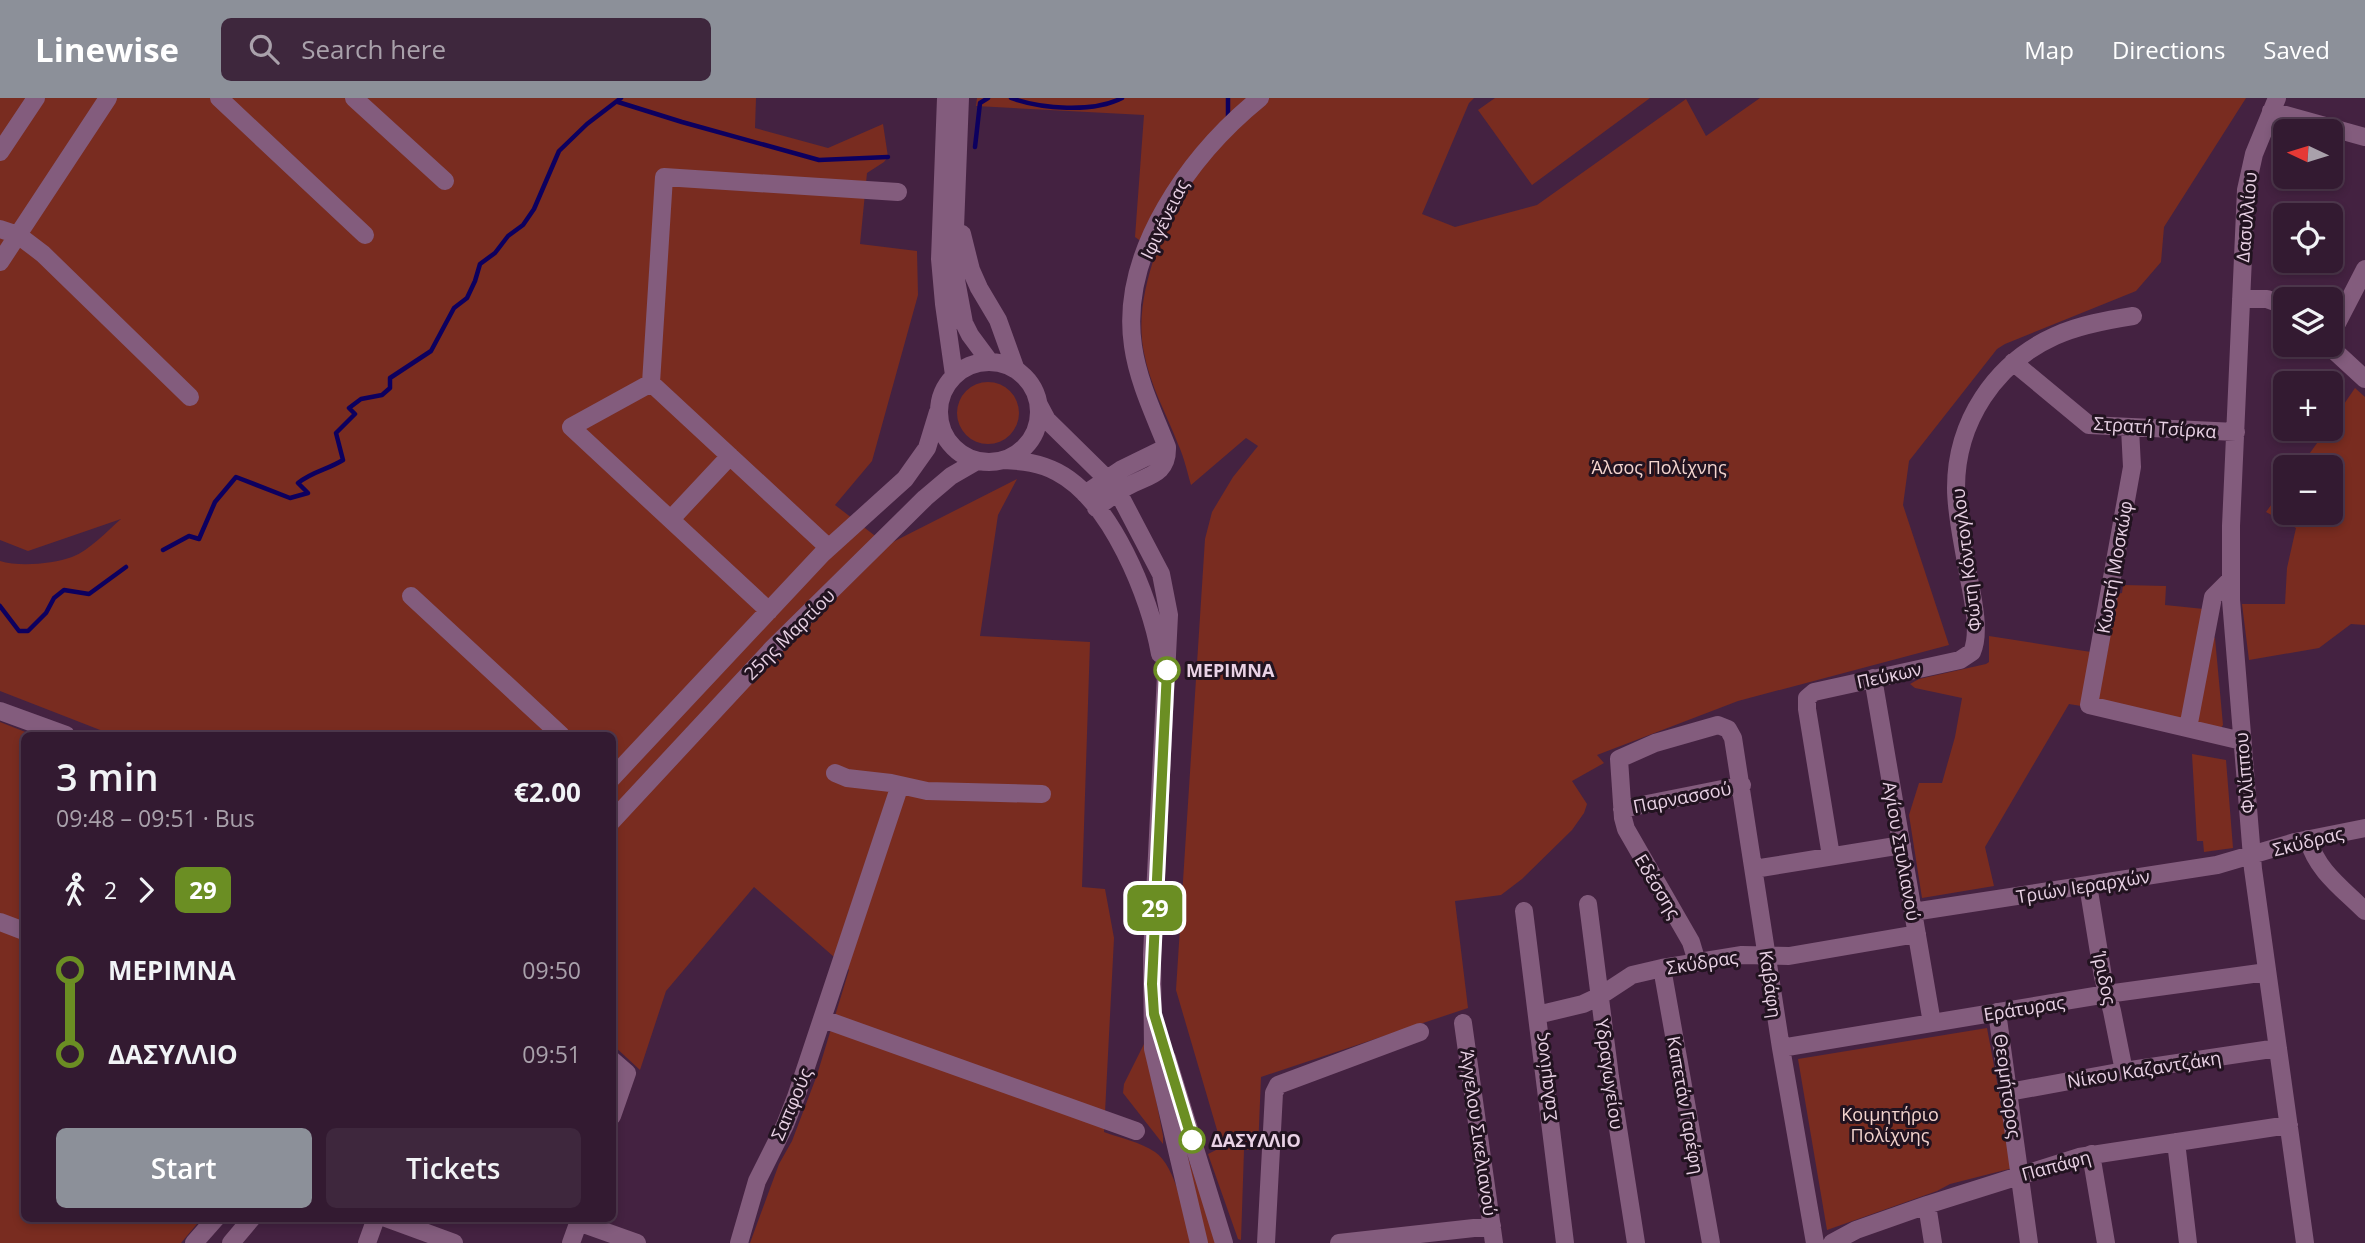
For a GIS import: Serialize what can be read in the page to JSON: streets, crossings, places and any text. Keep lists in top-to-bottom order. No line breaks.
{"streets":{"street":["Δασυλλίου","Ιφιγένειας","Στρατή Τσίρκα","Φώτη Κόντογλου","Κωστή Μοσκώφ","25ης Μαρτίου","Πεύκων","Φιλίππου","Παρνασσού","Σκύδρας","Αγίου Στυλιανού","Εδέσσης","Τριών Ιεραρχών","Ίριδος","Καβάφη","Εράτυρας","Νίκου Καζαντζάκη","Υδραγωγείου","Σαλαμίνος","Θεομήτορος","Σαπφούς","Καπετάν Γαρέφη","Άγγελου Σικελιανού","Παπάφη"]},"crossings":[["Δασυλλίου","Φιλίππου"],["Στρατή Τσίρκα","Φώτη Κόντογλου"],["Στρατή Τσίρκα","Κωστή Μοσκώφ"],["Στρατή Τσίρκα","Φιλίππου"],["Φώτη Κόντογλου","Πεύκων"],["Πεύκων","Αγίου Στυλιανού"],["Φιλίππου","Σκύδρας"],["Φιλίππου","Τριών Ιεραρχών"],["Φιλίππου","Εράτυρας"],["Φιλίππου","Νίκου Καζαντζάκη"],["Φιλίππου","Παπάφη"],["Παρνασσού","Εδέσσης"],["Παρνασσού","Καβάφη"],["Σκύδρας","Αγίου Στυλιανού"],["Σκύδρας","Εδέσσης"],["Σκύδρας","Τριών Ιεραρχών"],["Σκύδρας","Καβάφη"],["Σκύδρας","Υδραγωγείου"],["Σκύδρας","Σαλαμίνος"],["Σκύδρας","Καπετάν Γαρέφη"],["Αγίου Στυλιανού","Τριών Ιεραρχών"],["Αγίου Στυλιανού","Εράτυρας"],["Εδέσσης","Καβάφη"],["Τριών Ιεραρχών","Ίριδος"],["Ίριδος","Εράτυρας"],["Ίριδος","Νίκου Καζαντζάκη"],["Καβάφη","Εράτυρας"],["Εράτυρας","Θεομήτορος"],["Νίκου Καζαντζάκη","Θεομήτορος"],["Θεομήτορος","Παπάφη"]],"parks":["Άλσος Πολίχνης","Κοιμητήριο Πολίχνης"],"places":["ΜΕΡΙΜΝΑ","ΔΑΣΥΛΛΙΟ"],"lines":["bus line 29"],"north":"left","page":{"header":"Linewise","search":"Search here","nav":["Map","Directions","Saved"],"on_map":"29","map_buttons":["+","−"],"heading":["3 min","09:48 – 09:51 · Bus","€2.00"],"legs":["2","29"],"list":[{"name":"ΜΕΡΙΜΝΑ","value":"09:50"},{"name":"ΔΑΣΥΛΛΙΟ","value":"09:51"}],"buttons":["Start","Tickets"]}}
